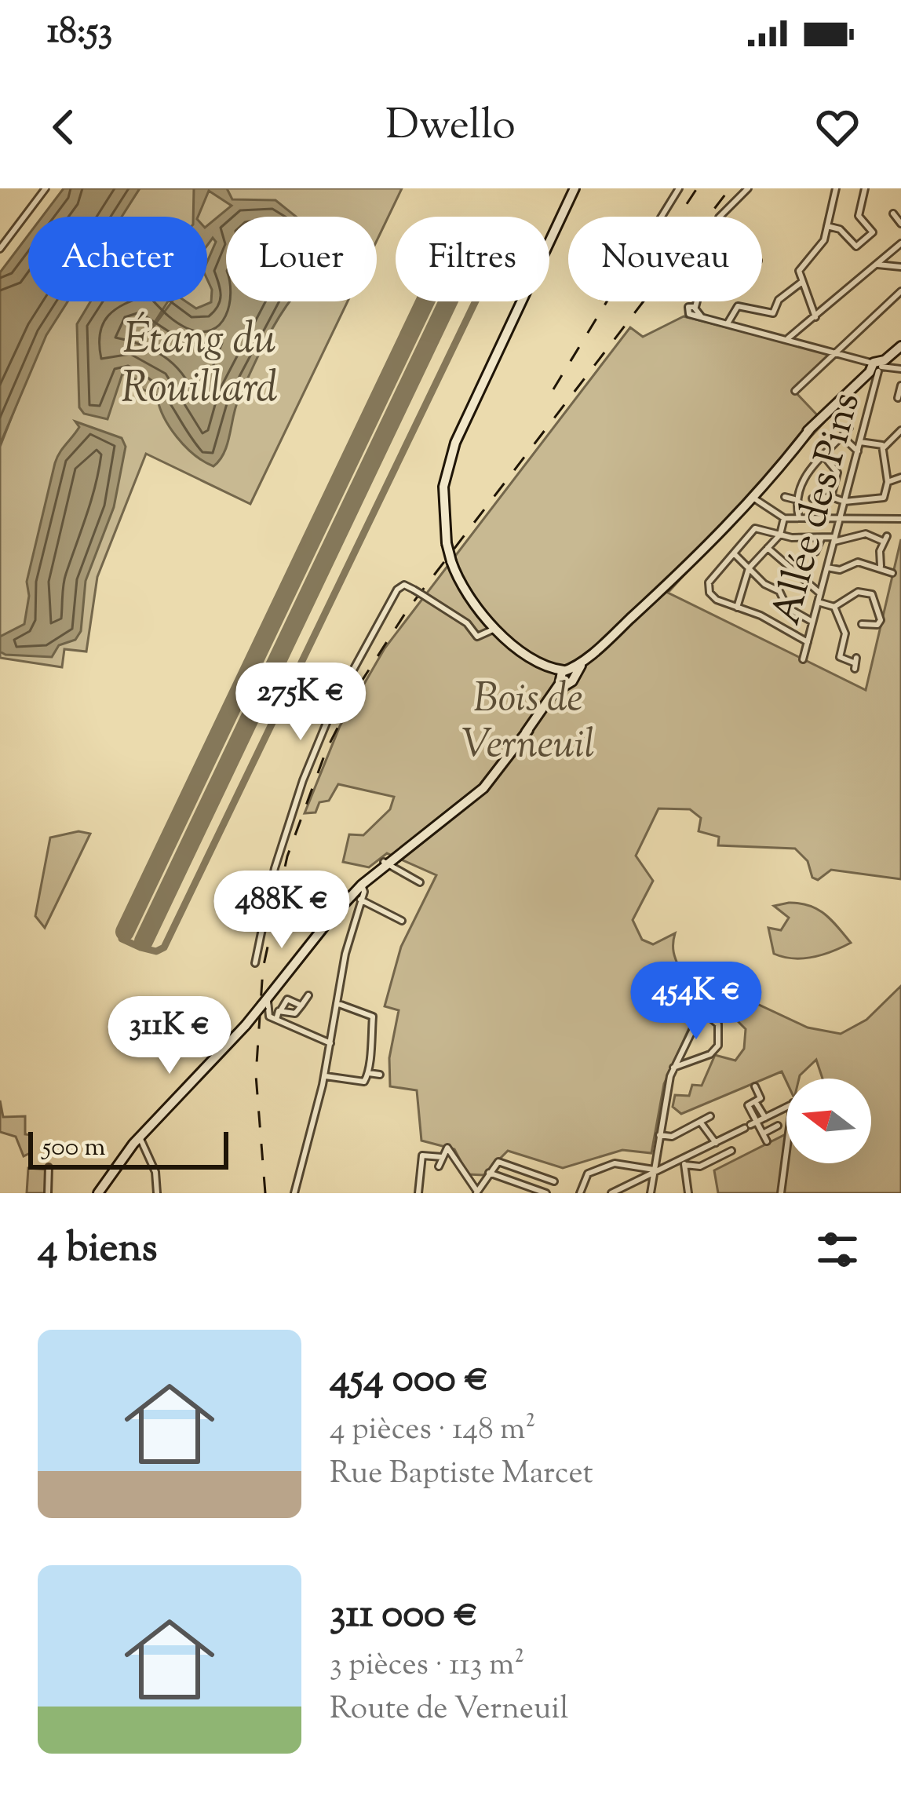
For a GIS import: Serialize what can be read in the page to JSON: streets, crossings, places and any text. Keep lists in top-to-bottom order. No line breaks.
{"streets":{"street":["Allée des Pins"]},"water":["Étang du Rouillard"],"parks":["Bois de Verneuil"],"scale_bar":"500 m","north":"left","page":{"status":"18:53","header":"Dwello","chip":["Acheter","Louer","Filtres","Nouveau"],"price":["275K €","488K €","454K €","311K €"],"scale":"500 m","heading":"4 biens","list":[{"name":"454 000 €","note":"4 pièces · 148 m² · Rue Baptiste Marcet"},{"name":"311 000 €","note":"3 pièces · 113 m² · Route de Verneuil"}]}}
